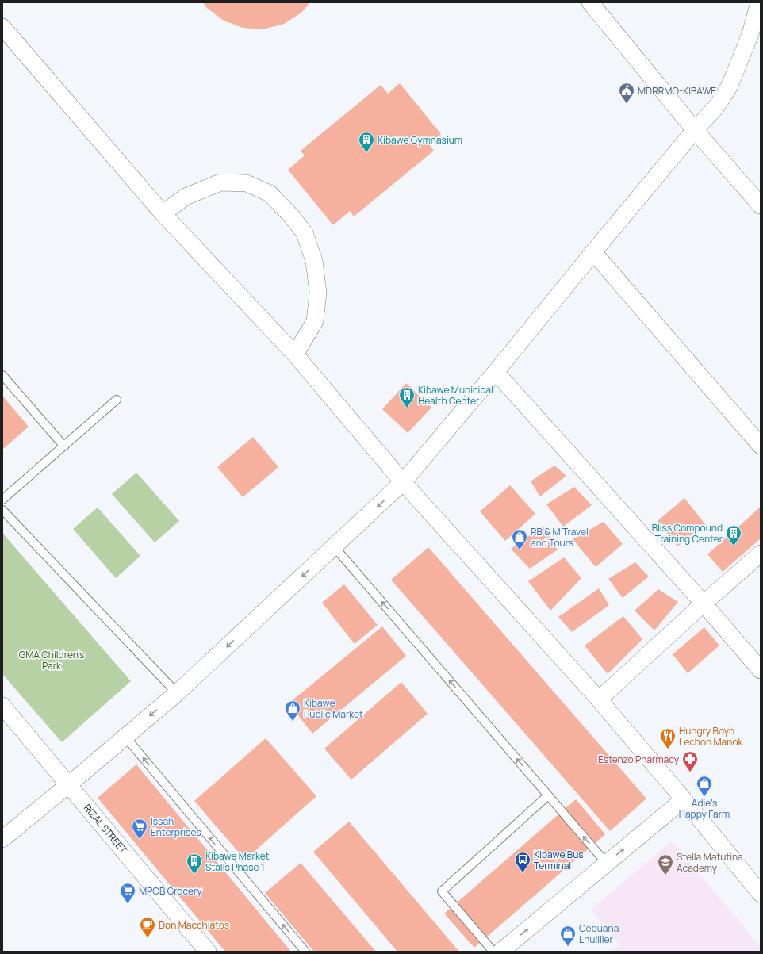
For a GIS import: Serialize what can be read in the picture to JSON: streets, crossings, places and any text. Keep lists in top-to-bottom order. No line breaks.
{"streets":{"street":["RIZAL STREET"]},"parks":["GMA Children's Park"],"places":{"public building":["MDRRMO-KIBAWE"],"building":["Kibawe Gymnasium","Kibawe Municipal Health Center","Bliss Compound Training Center","Kibawe Market Stalls Phase 1"],"shop":["RB & M Travel and Tours","Kibawe Public Market","Adie's Happy Farm","Cebuana Lhuillier"],"restaurant":["Hungry Boyh Lechon Manok"],"pharmacy":["Estenzo Pharmacy"],"supermarket":["Issah Enterprises","MPCB Grocery"],"bus stop":["Kibawe Bus Terminal"],"school or university":["Stella Matutina Academy"],"cafe":["Don Macchiatos"]}}
